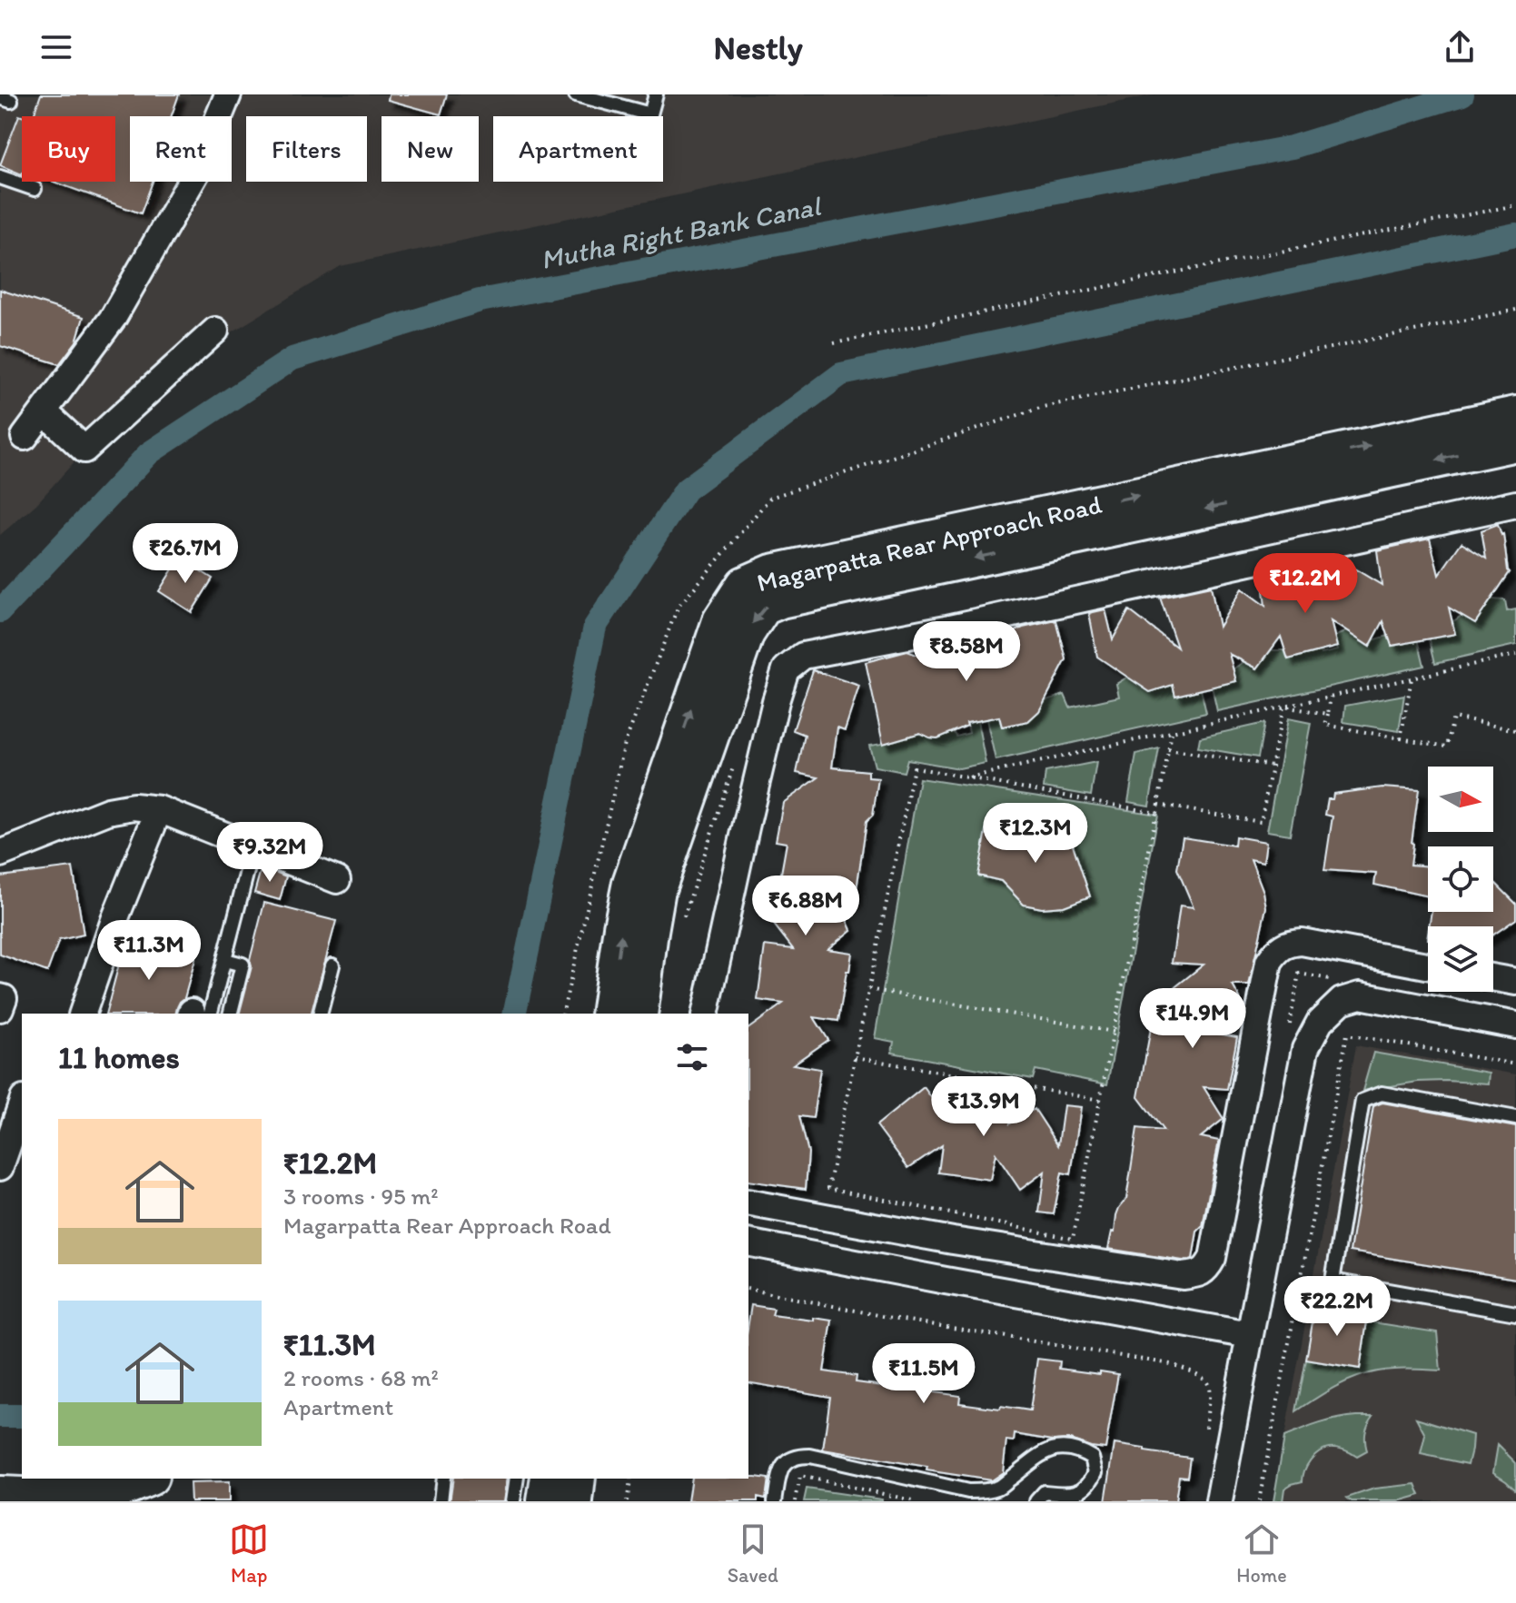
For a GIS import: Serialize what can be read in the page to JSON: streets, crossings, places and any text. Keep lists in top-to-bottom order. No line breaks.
{"streets":{"street":["Magarpatta Rear Approach Road"]},"water":["Mutha Right Bank Canal"],"north":"right","page":{"header":"Nestly","chip":["Buy","Rent","Filters","New","Apartment"],"price":["₹26.7M","₹12.2M","₹8.58M","₹12.3M","₹9.32M","₹6.88M","₹11.3M","₹14.9M","₹13.9M","₹22.2M","₹11.5M"],"heading":"11 homes","list":[{"name":"₹12.2M","note":"3 rooms · 95 m² · Magarpatta Rear Approach Road"},{"name":"₹11.3M","note":"2 rooms · 68 m² · Apartment"}],"tabs":["Map","Saved","Home"]}}
